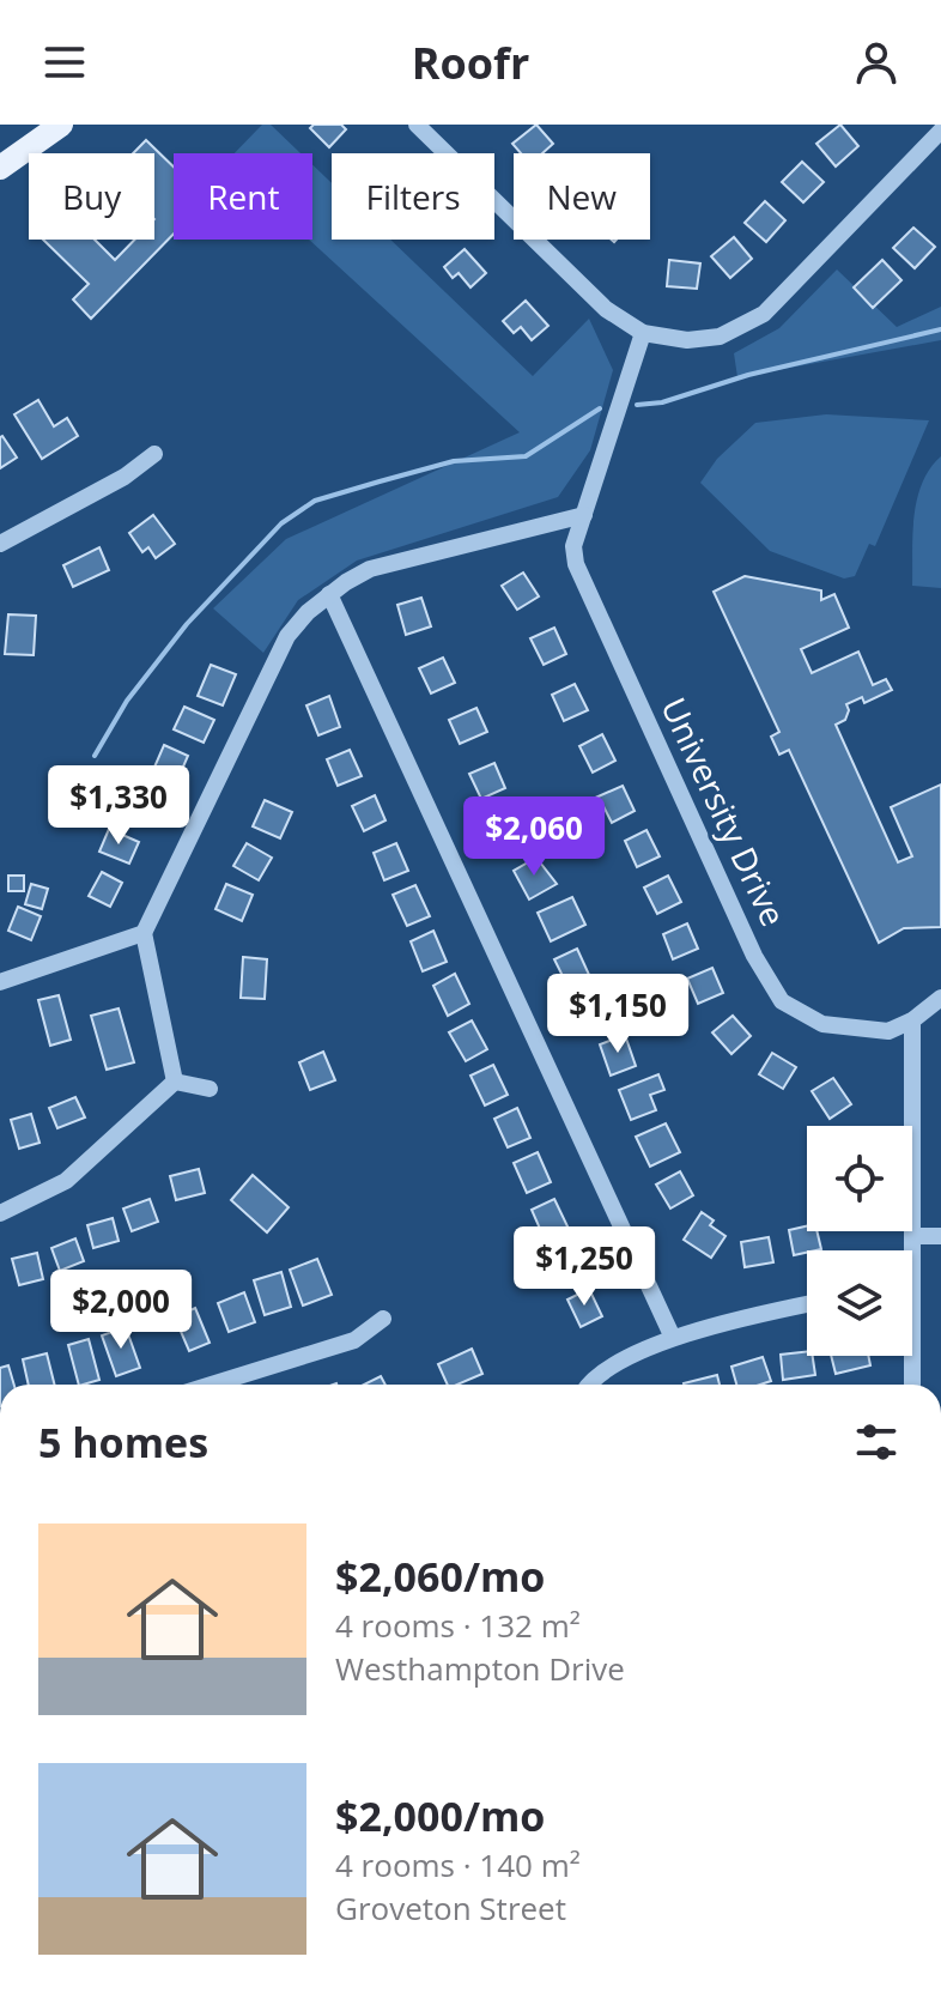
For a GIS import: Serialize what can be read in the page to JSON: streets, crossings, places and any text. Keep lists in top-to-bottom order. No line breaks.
{"streets":{"street":["University Drive"]},"page":{"header":"Roofr","chip":["Buy","Rent","Filters","New"],"price":["$1,330","$2,060","$1,150","$1,250","$2,000"],"heading":"5 homes","list":[{"name":"$2,060/mo","note":"4 rooms · 132 m² · Westhampton Drive"},{"name":"$2,000/mo","note":"4 rooms · 140 m² · Groveton Street"}]}}
